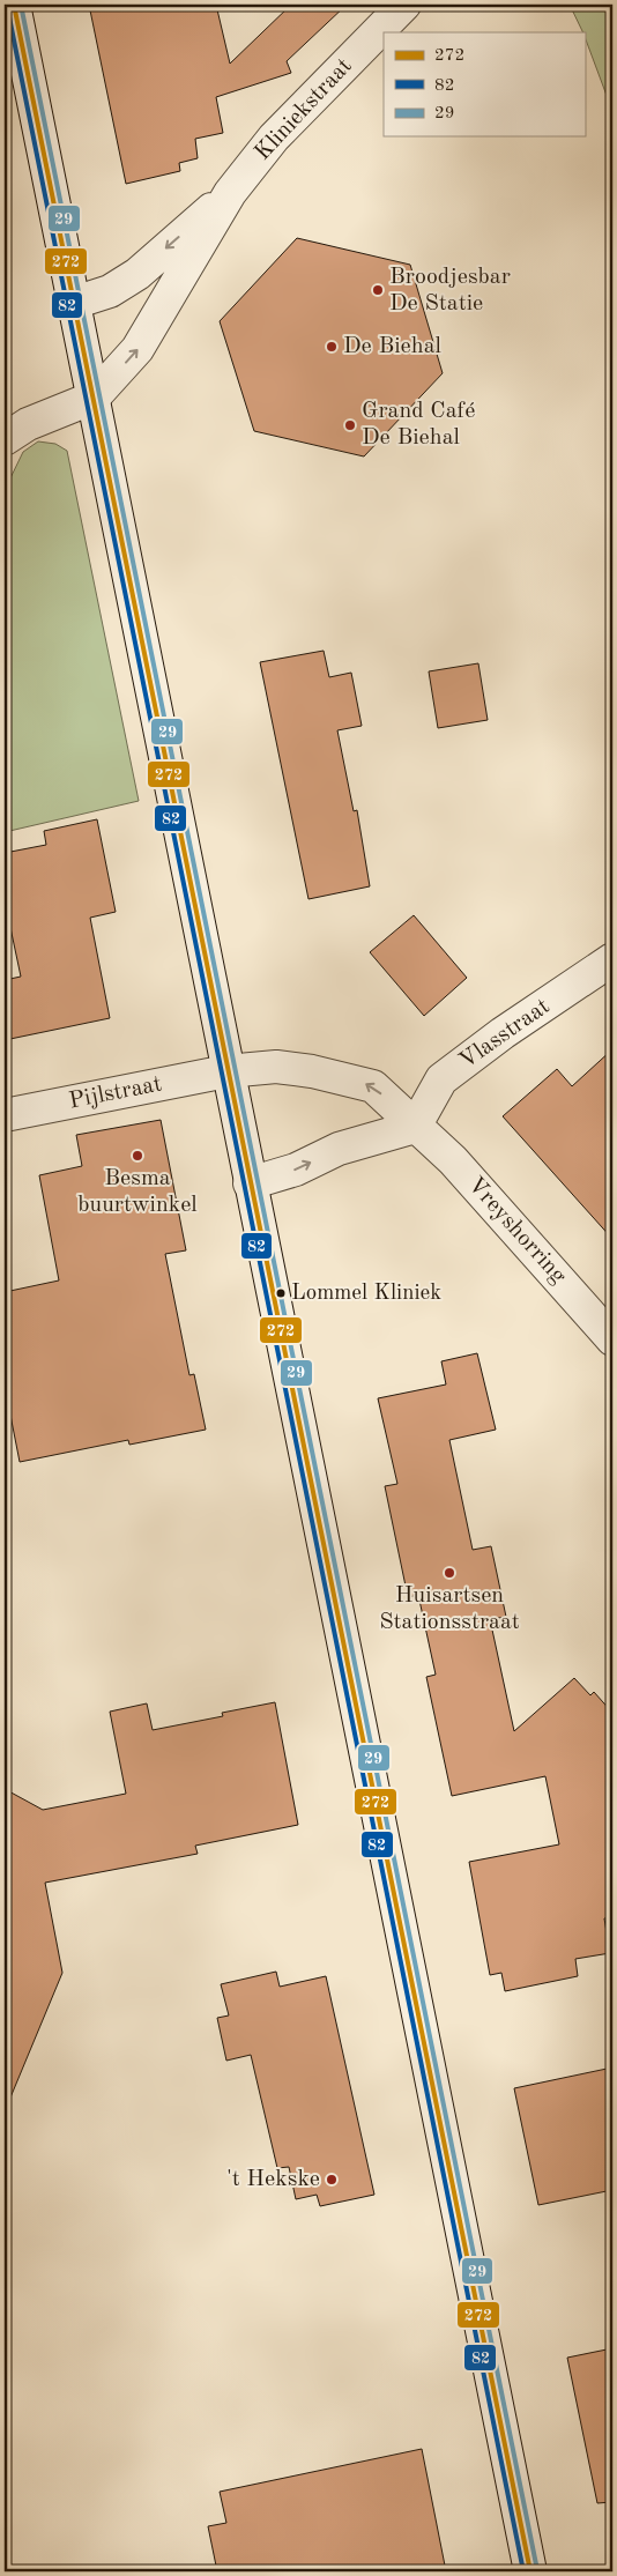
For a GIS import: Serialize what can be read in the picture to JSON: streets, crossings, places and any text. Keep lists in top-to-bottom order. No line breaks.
{"streets":{"main road":["Kliniekstraat","Vlasstraat","Pijlstraat","Vreyshorring"]},"crossings":[["Vlasstraat","Vreyshorring"],["Pijlstraat","Vreyshorring"]],"one_way":["Vreyshorring"],"places":["Broodjesbar De Statie","De Biehal","Grand Café De Biehal","Besma buurtwinkel","Lommel Kliniek","Huisartsen Stationsstraat","'t Hekske"],"lines":["transit line 272","transit line 29","transit line 82"],"legend":["272","82","29"]}
